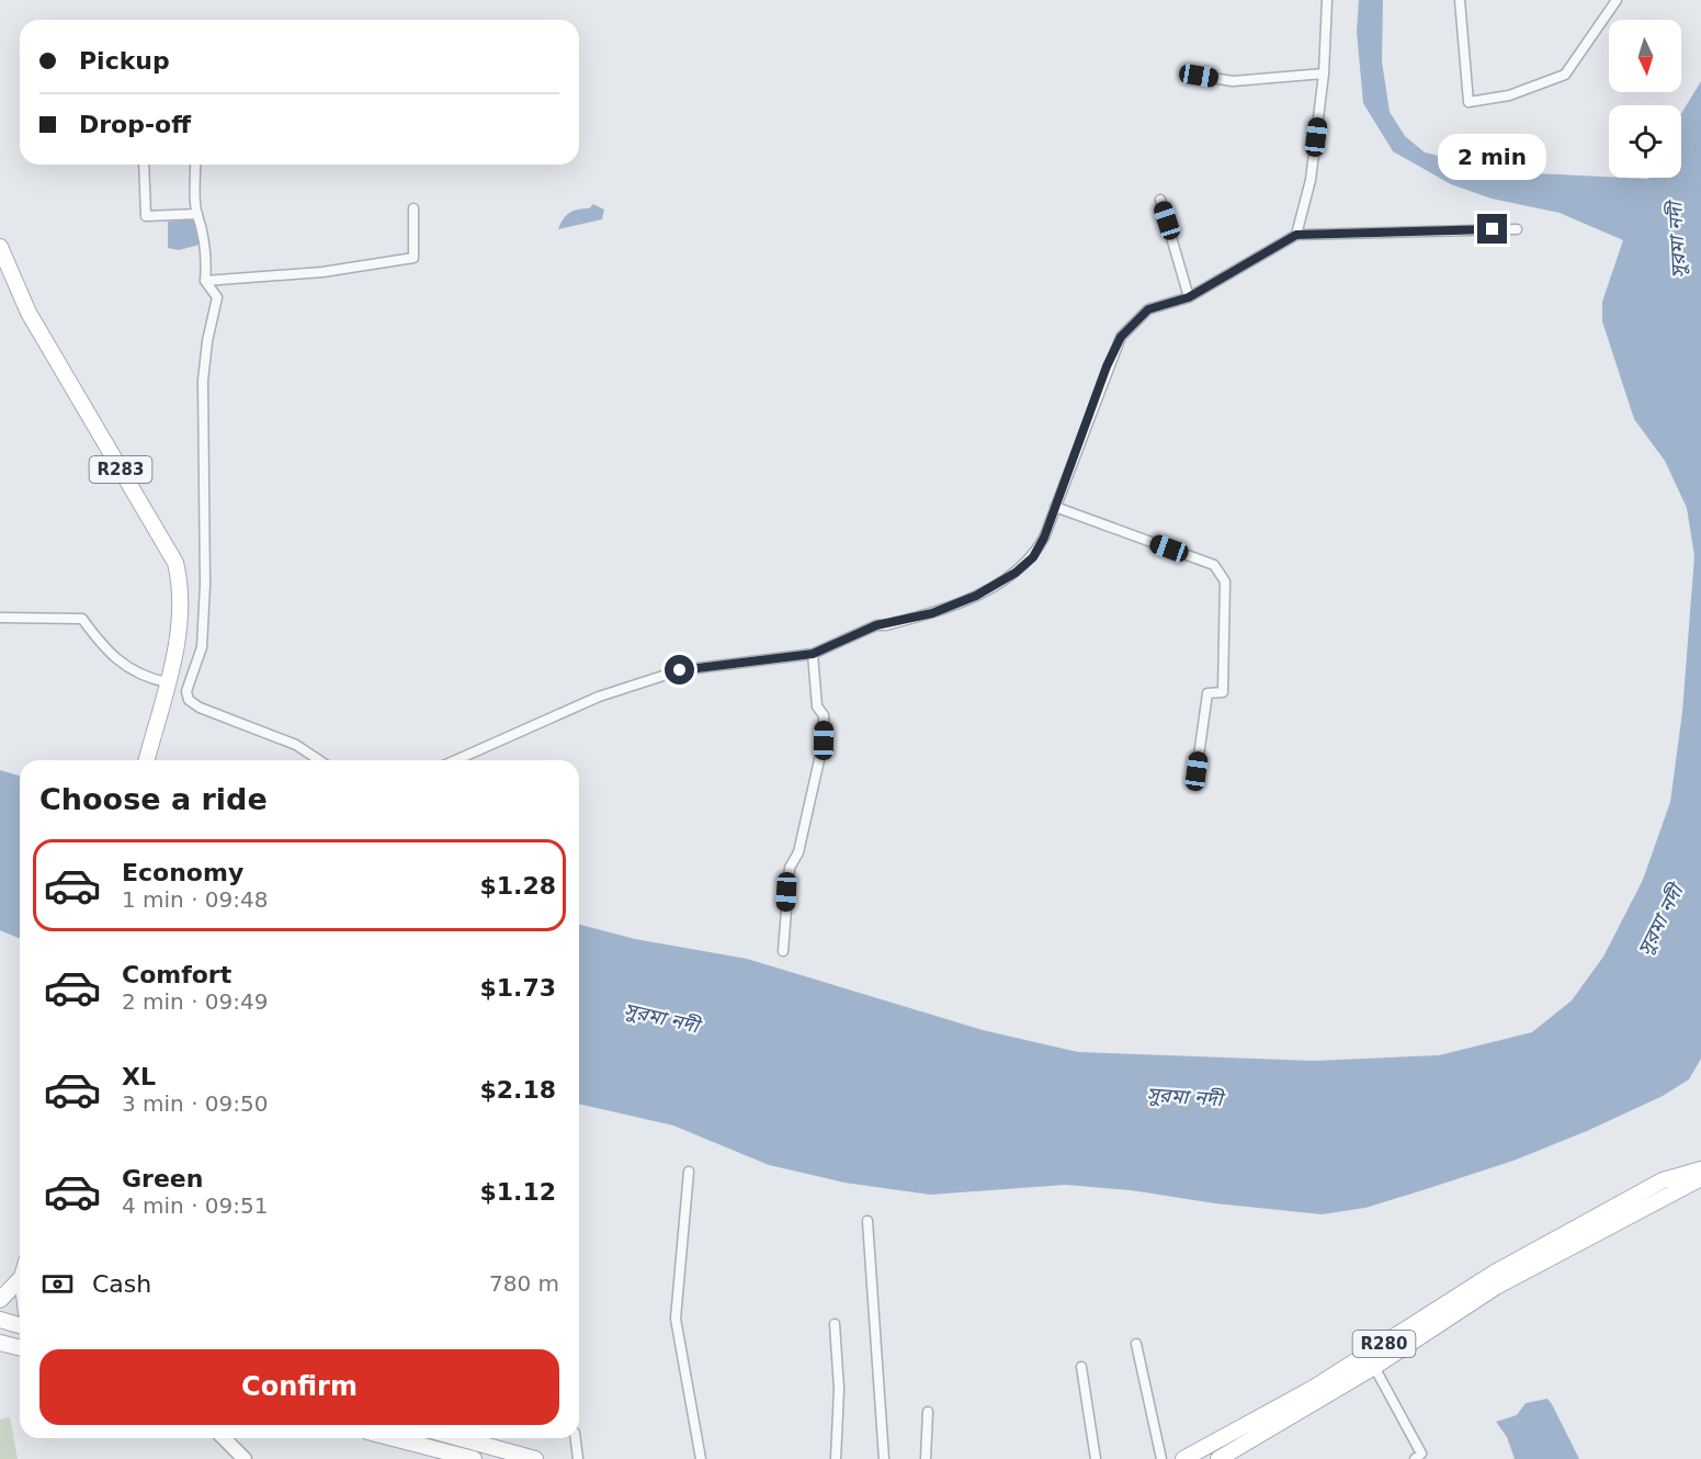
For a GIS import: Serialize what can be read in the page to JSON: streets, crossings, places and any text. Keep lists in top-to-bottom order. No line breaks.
{"streets":{"main road":["R283","R280"]},"water":["সুরমা নদী"],"north":"bottom","page":{"banner":["Pickup","Drop-off"],"bubble":"2 min","heading":"Choose a ride","list":[{"name":"Economy","note":"1 min · 09:48","value":"$1.28"},{"name":"Comfort","note":"2 min · 09:49","value":"$1.73"},{"name":"XL","note":"3 min · 09:50","value":"$2.18"},{"name":"Green","note":"4 min · 09:51","value":"$1.12"}],"pay":["Cash","780 m"],"buttons":"Confirm"}}
